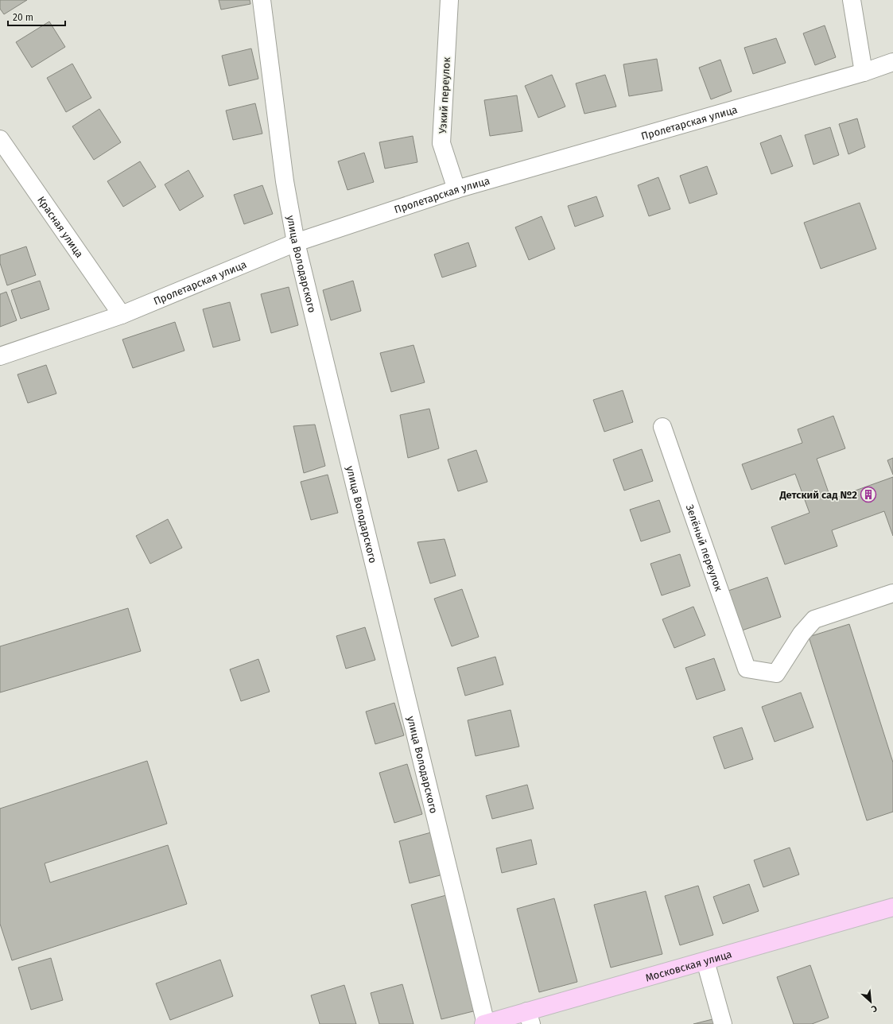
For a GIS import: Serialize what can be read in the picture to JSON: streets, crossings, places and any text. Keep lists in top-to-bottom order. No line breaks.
{"streets":{"main road":["Московская улица"],"street":["Узкий переулок","Пролетарская улица","Красная улица","улица Володарского","Зелёный переулок"]},"crossings":[["Узкий переулок","Пролетарская улица"],["Пролетарская улица","Красная улица"],["Пролетарская улица","улица Володарского"],["улица Володарского","Московская улица"]],"places":{"building":["Детский сад №2"]},"scale_bar":"20 m","north":"bottom right"}
